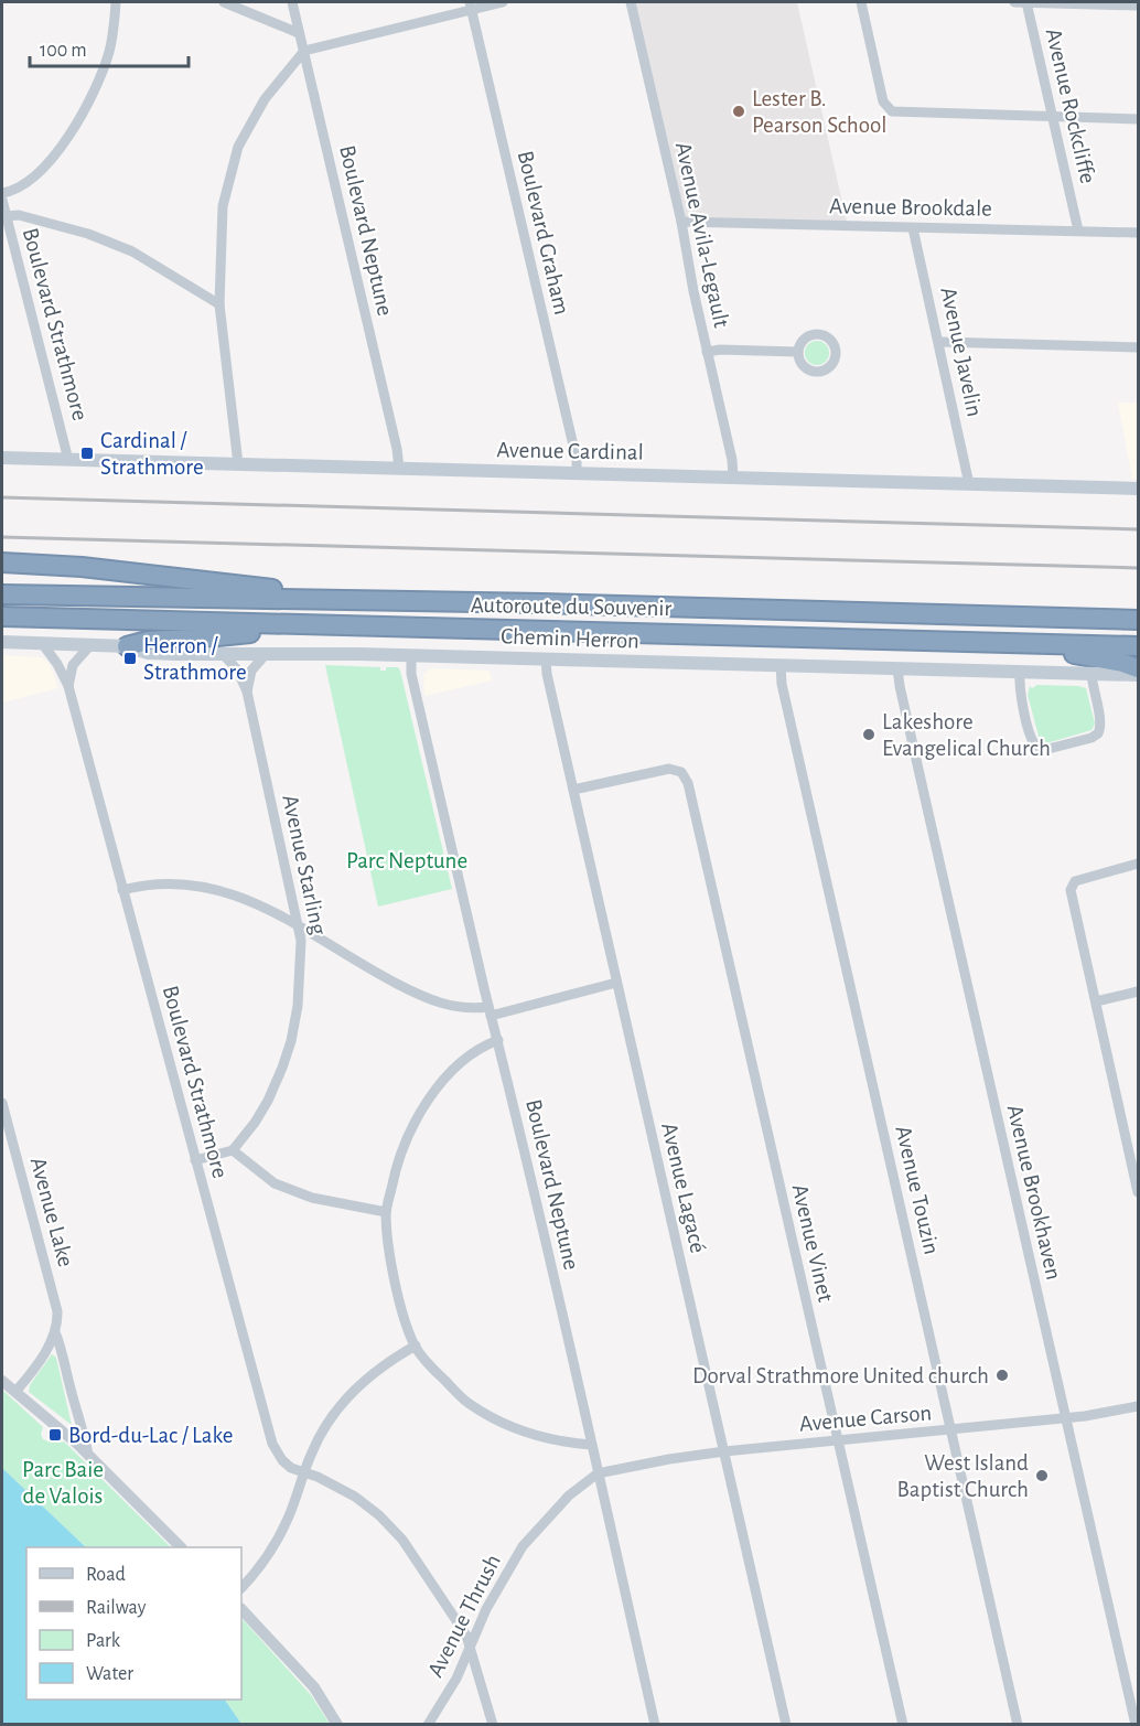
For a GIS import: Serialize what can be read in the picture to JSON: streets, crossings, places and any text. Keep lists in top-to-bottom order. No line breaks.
{"streets":{"highway":["Autoroute du Souvenir"],"main road":["Avenue Cardinal","Chemin Herron"],"street":["Avenue Rockcliffe","Avenue Brookdale","Boulevard Neptune","Boulevard Graham","Avenue Avila-Legault","Boulevard Strathmore","Avenue Javelin","Avenue Starling","Avenue Lagacé","Avenue Touzin","Avenue Brookhaven","Avenue Lake","Avenue Vinet","Avenue Carson","Avenue Thrush"]},"crossings":[["Avenue Rockcliffe","Avenue Brookdale"],["Avenue Brookdale","Avenue Avila-Legault"],["Avenue Brookdale","Avenue Javelin"],["Boulevard Neptune","Avenue Cardinal"],["Boulevard Neptune","Chemin Herron"],["Boulevard Neptune","Avenue Carson"],["Boulevard Neptune","Avenue Thrush"],["Boulevard Graham","Avenue Cardinal"],["Avenue Avila-Legault","Avenue Cardinal"],["Boulevard Strathmore","Avenue Cardinal"],["Boulevard Strathmore","Chemin Herron"],["Boulevard Strathmore","Avenue Thrush"],["Avenue Javelin","Avenue Cardinal"],["Chemin Herron","Avenue Starling"],["Chemin Herron","Avenue Lagacé"],["Chemin Herron","Avenue Touzin"],["Chemin Herron","Avenue Brookhaven"],["Avenue Lagacé","Avenue Vinet"],["Avenue Lagacé","Avenue Carson"],["Avenue Touzin","Avenue Carson"],["Avenue Brookhaven","Avenue Carson"],["Avenue Vinet","Avenue Carson"],["Avenue Carson","Avenue Thrush"]],"parks":["Parc Neptune","Parc Baie de Valois"],"places":{"other":["Lester B. Pearson School","Lakeshore Evangelical Church","Dorval Strathmore United church","West Island Baptist Church"],"transit":["Cardinal / Strathmore","Herron / Strathmore","Bord-du-Lac / Lake"]},"legend":["Road","Railway","Park","Water"],"scale_bar":"100 m"}
